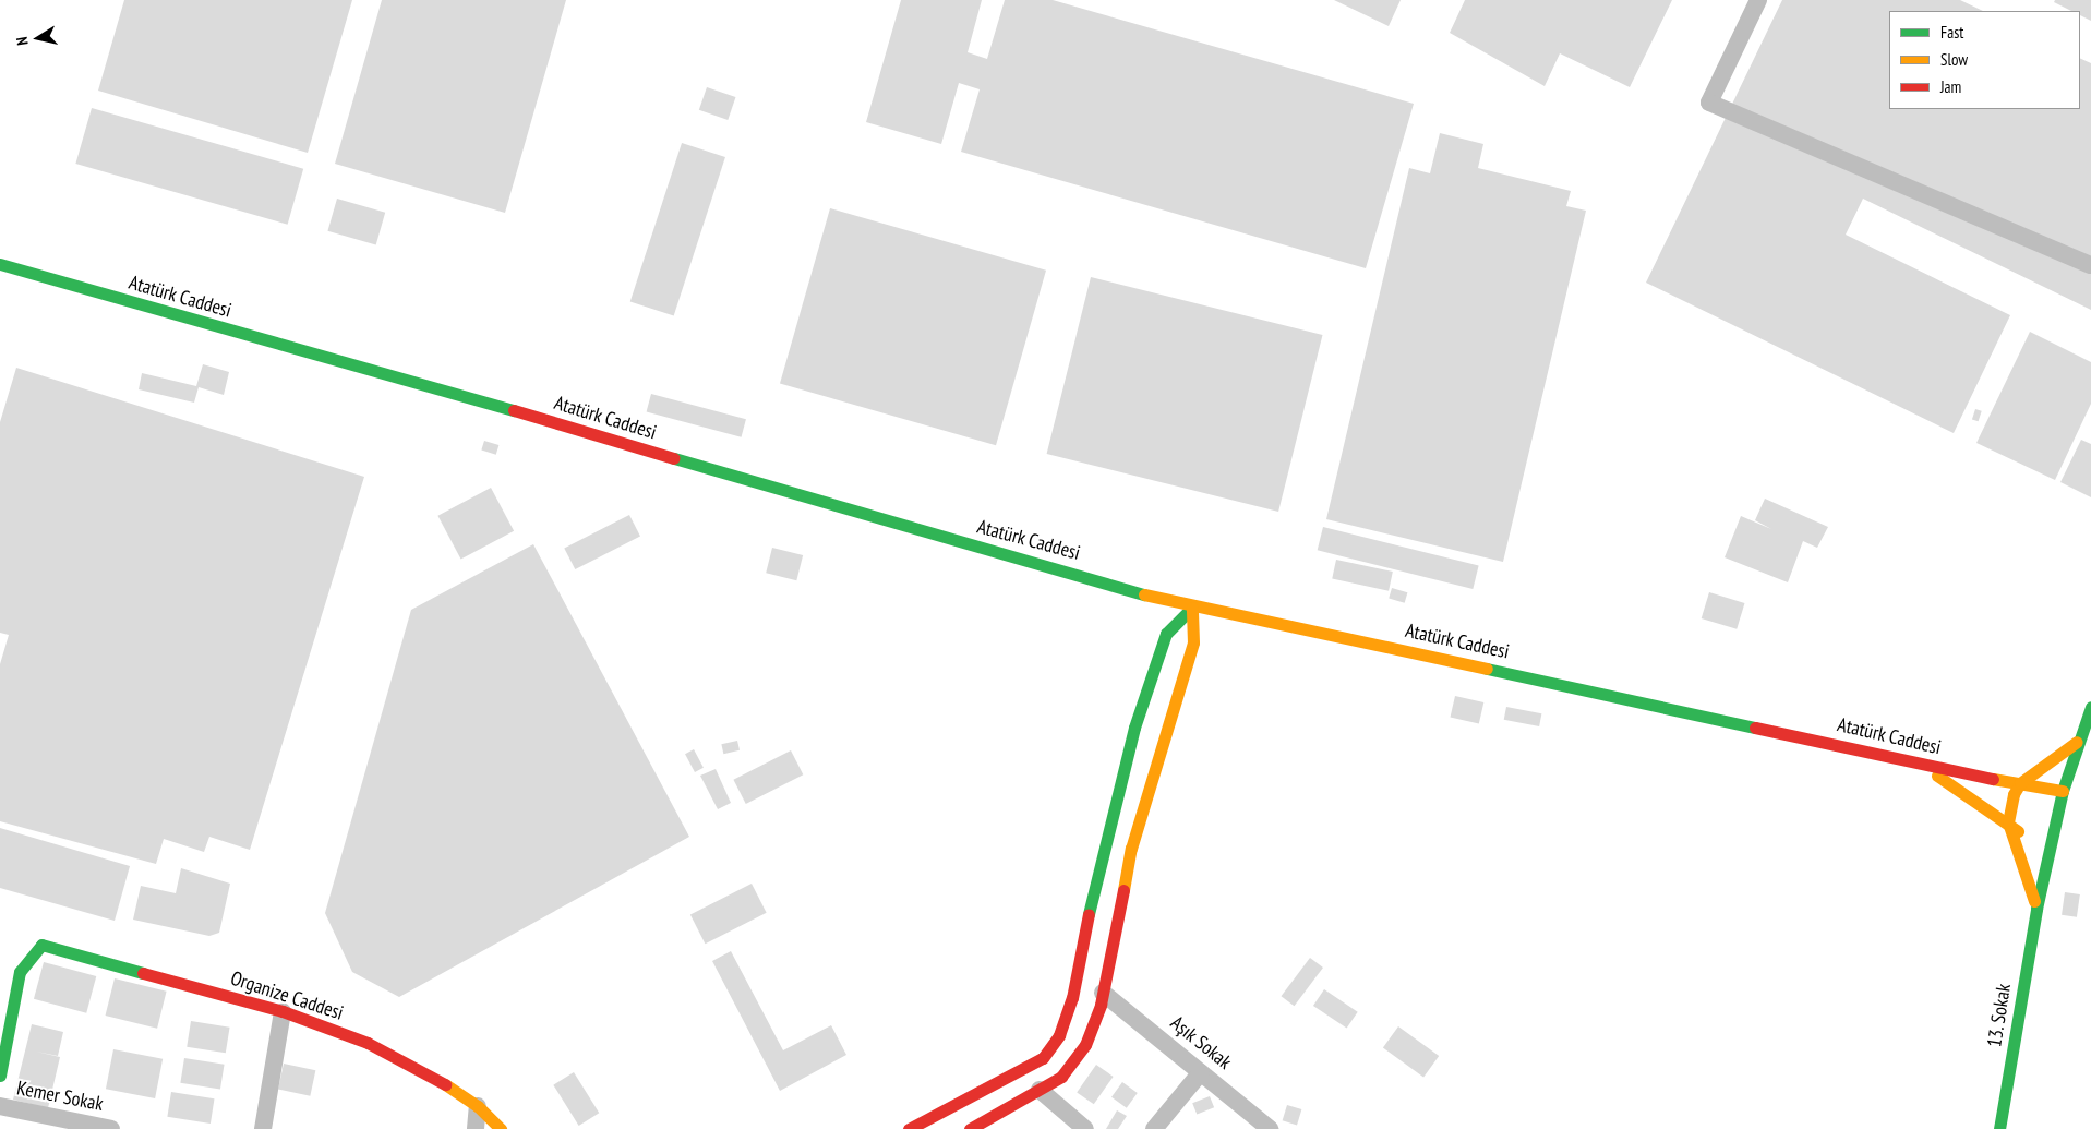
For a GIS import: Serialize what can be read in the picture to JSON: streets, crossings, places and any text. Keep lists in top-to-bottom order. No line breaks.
{"streets":{"street":["Atatürk Caddesi","Organize Caddesi","13. Sokak","Aşık Sokak","Kemer Sokak"]},"crossings":[["Atatürk Caddesi","13. Sokak"]],"legend":["Fast","Slow","Jam"],"north":"left"}
